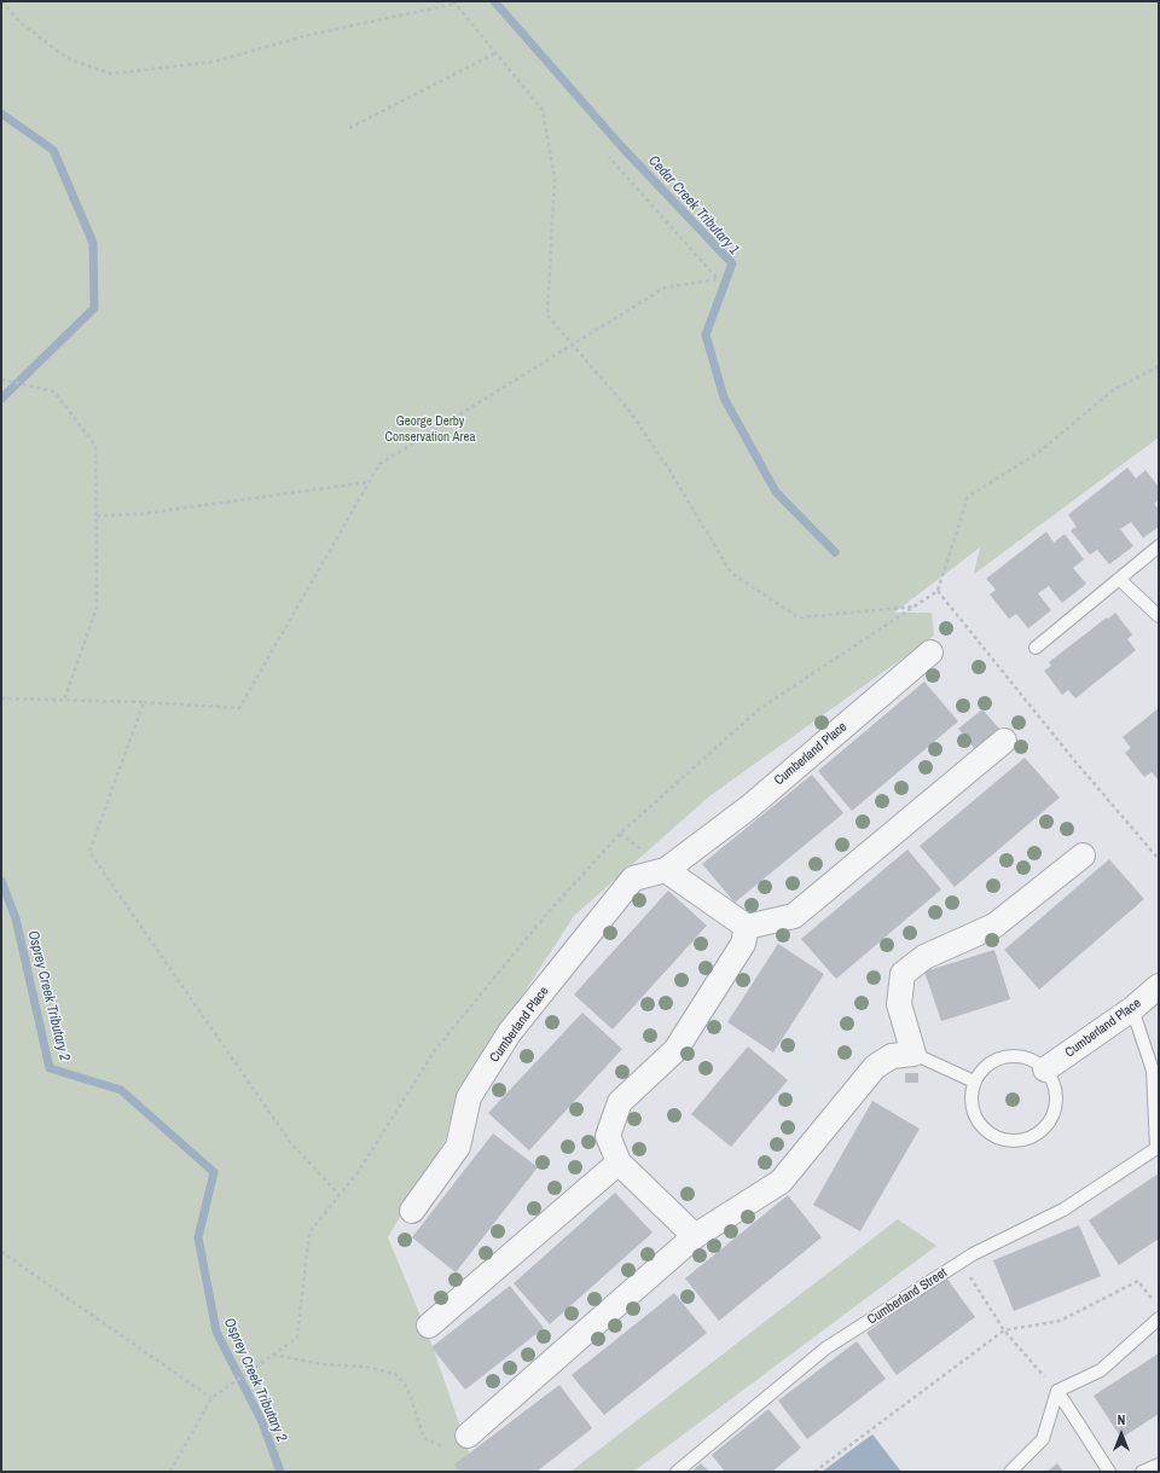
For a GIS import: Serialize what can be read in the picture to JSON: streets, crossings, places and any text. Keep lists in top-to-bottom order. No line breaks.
{"streets":{"street":["Cumberland Place"],"lane":["Cumberland Street"]},"crossings":[["Cumberland Place","Cumberland Street"]],"water":["Cedar Creek Tributary 1","Osprey Creek Tributary 2"],"parks":["George Derby Conservation Area"],"north":"top"}
